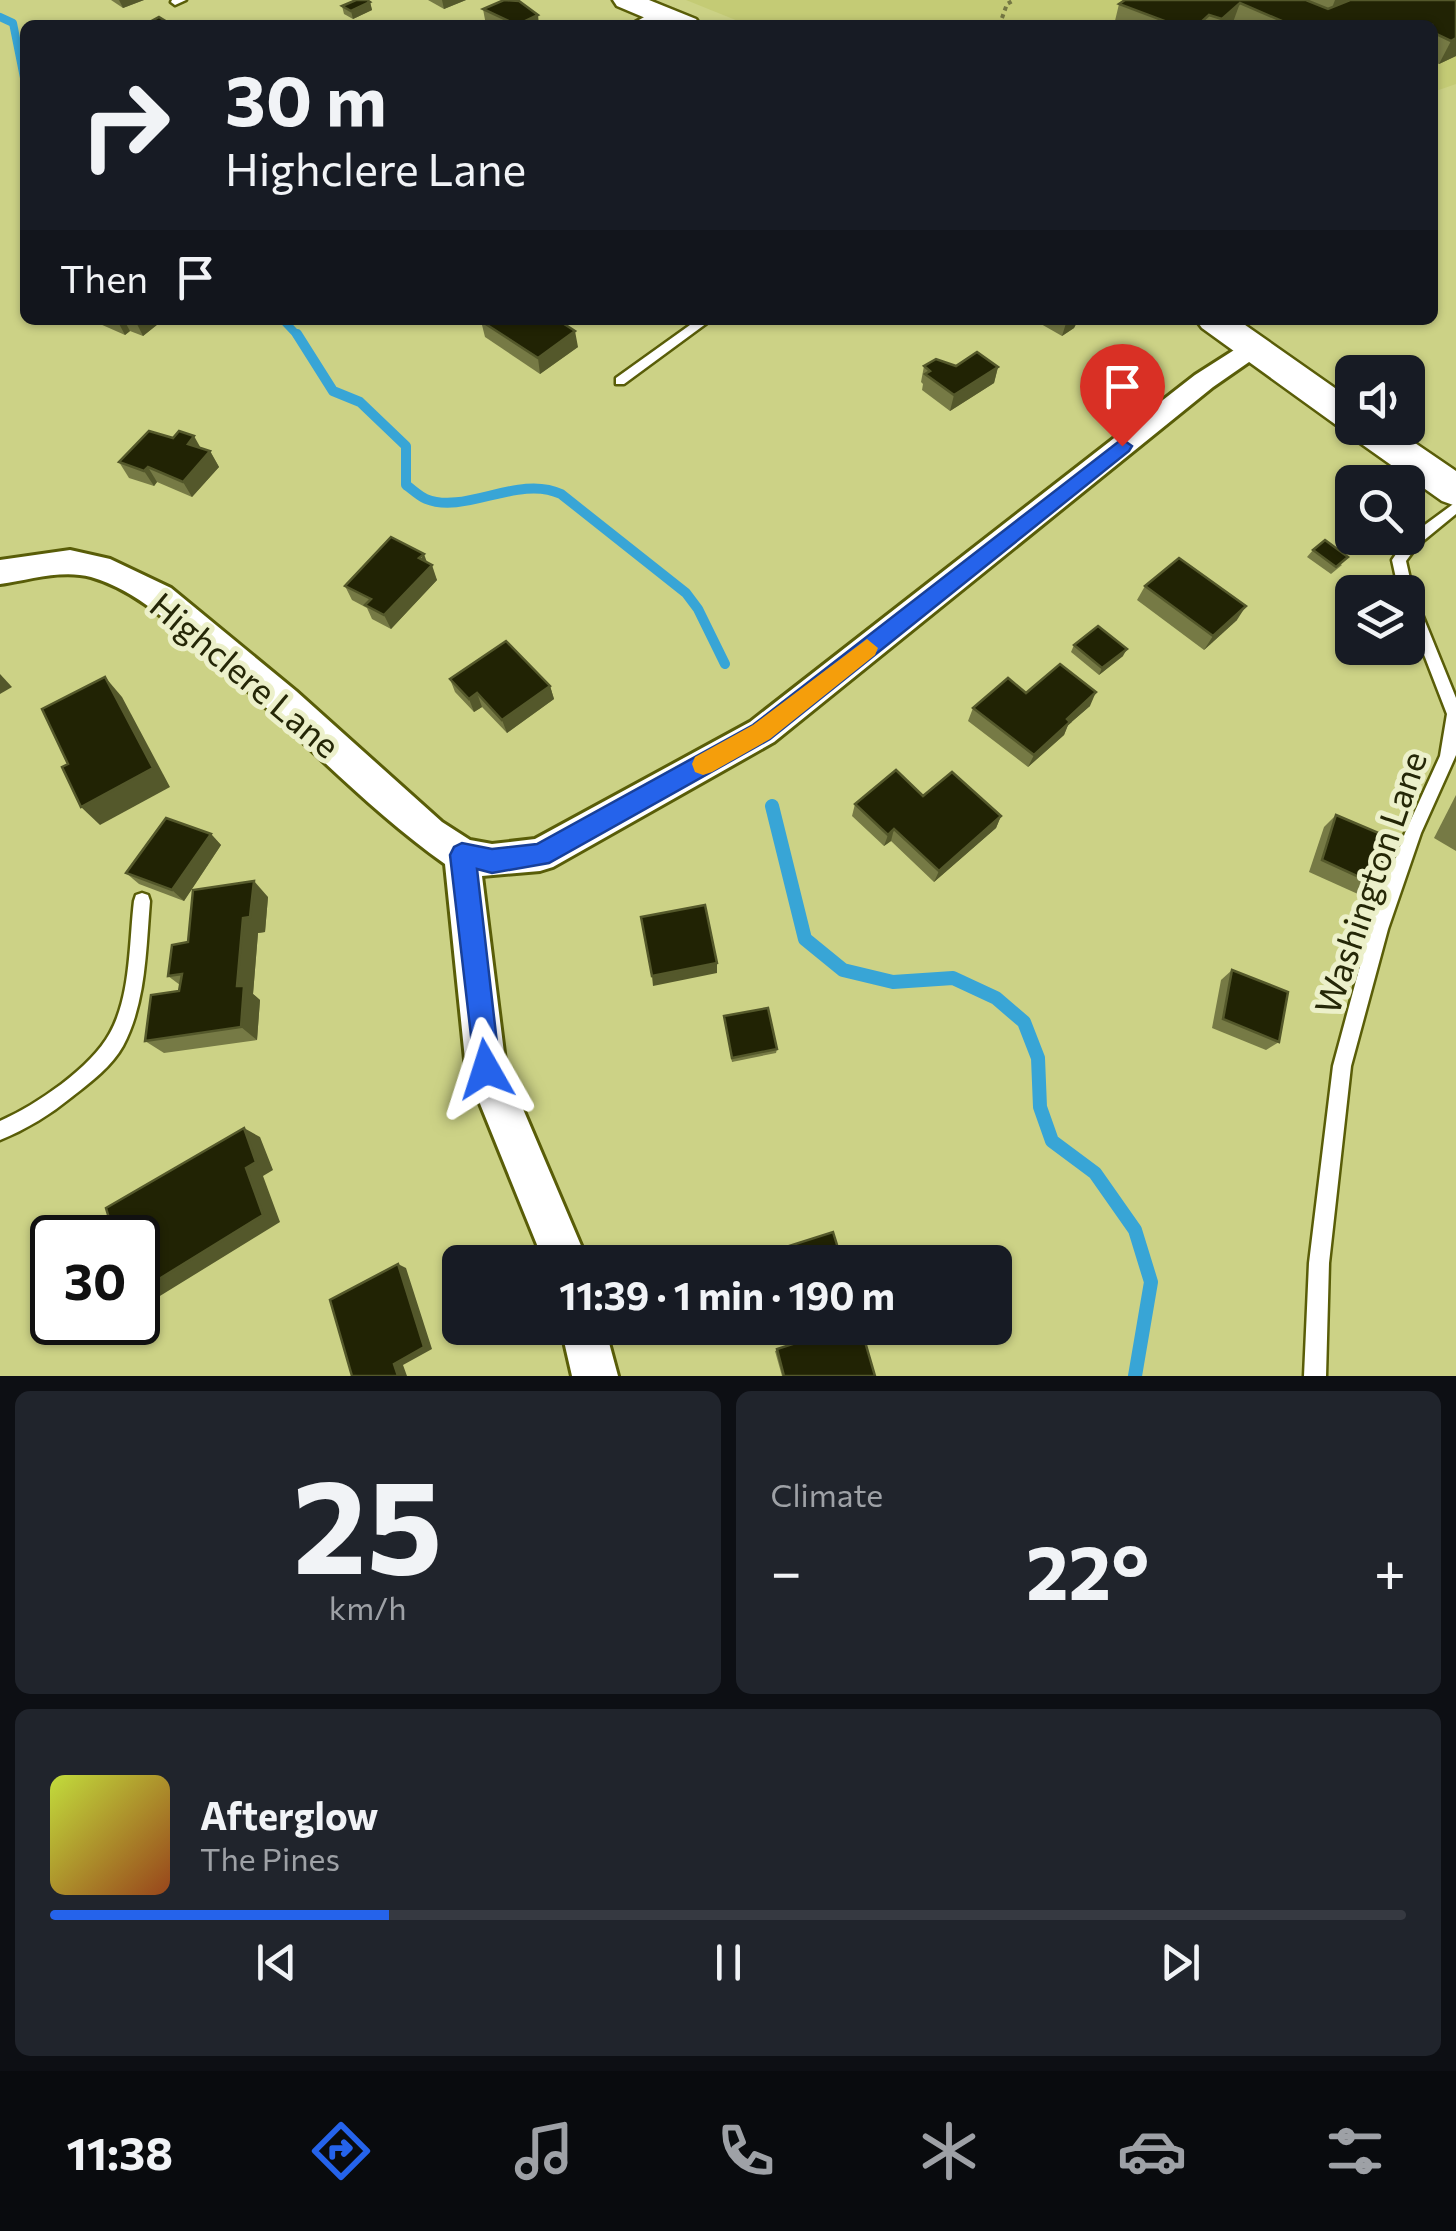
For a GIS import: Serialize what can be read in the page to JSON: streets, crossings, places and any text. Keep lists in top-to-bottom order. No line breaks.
{"streets":{"street":["Highclere Lane"],"lane":["Washington Lane"]},"page":{"turn":["30 m","Highclere Lane"],"then":"Then","limit":"30","trip":"11:39 · 1 min · 190 m","tile":[["25","km/h"],"Climate"],"heat":["−","22°","+"],"song":["Afterglow","The Pines"],"tabs":"11:38"}}
